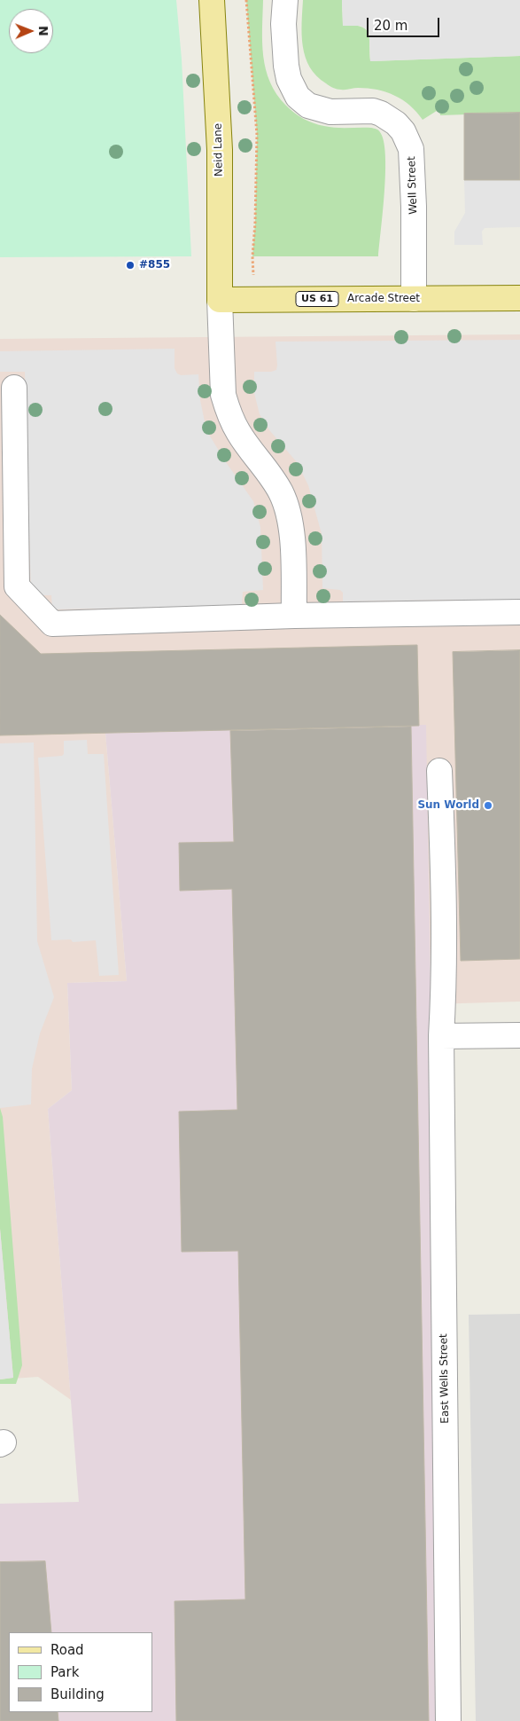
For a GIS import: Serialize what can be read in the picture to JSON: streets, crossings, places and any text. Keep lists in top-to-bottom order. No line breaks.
{"streets":{"main road":["Neid Lane","US 61","Arcade Street"],"street":["Well Street","East Wells Street"]},"crossings":[["Neid Lane","Arcade Street"],["Well Street","Arcade Street"]],"places":["#855","Sun World"],"legend":["Road","Park","Building"],"scale_bar":"20 m","north":"right"}
